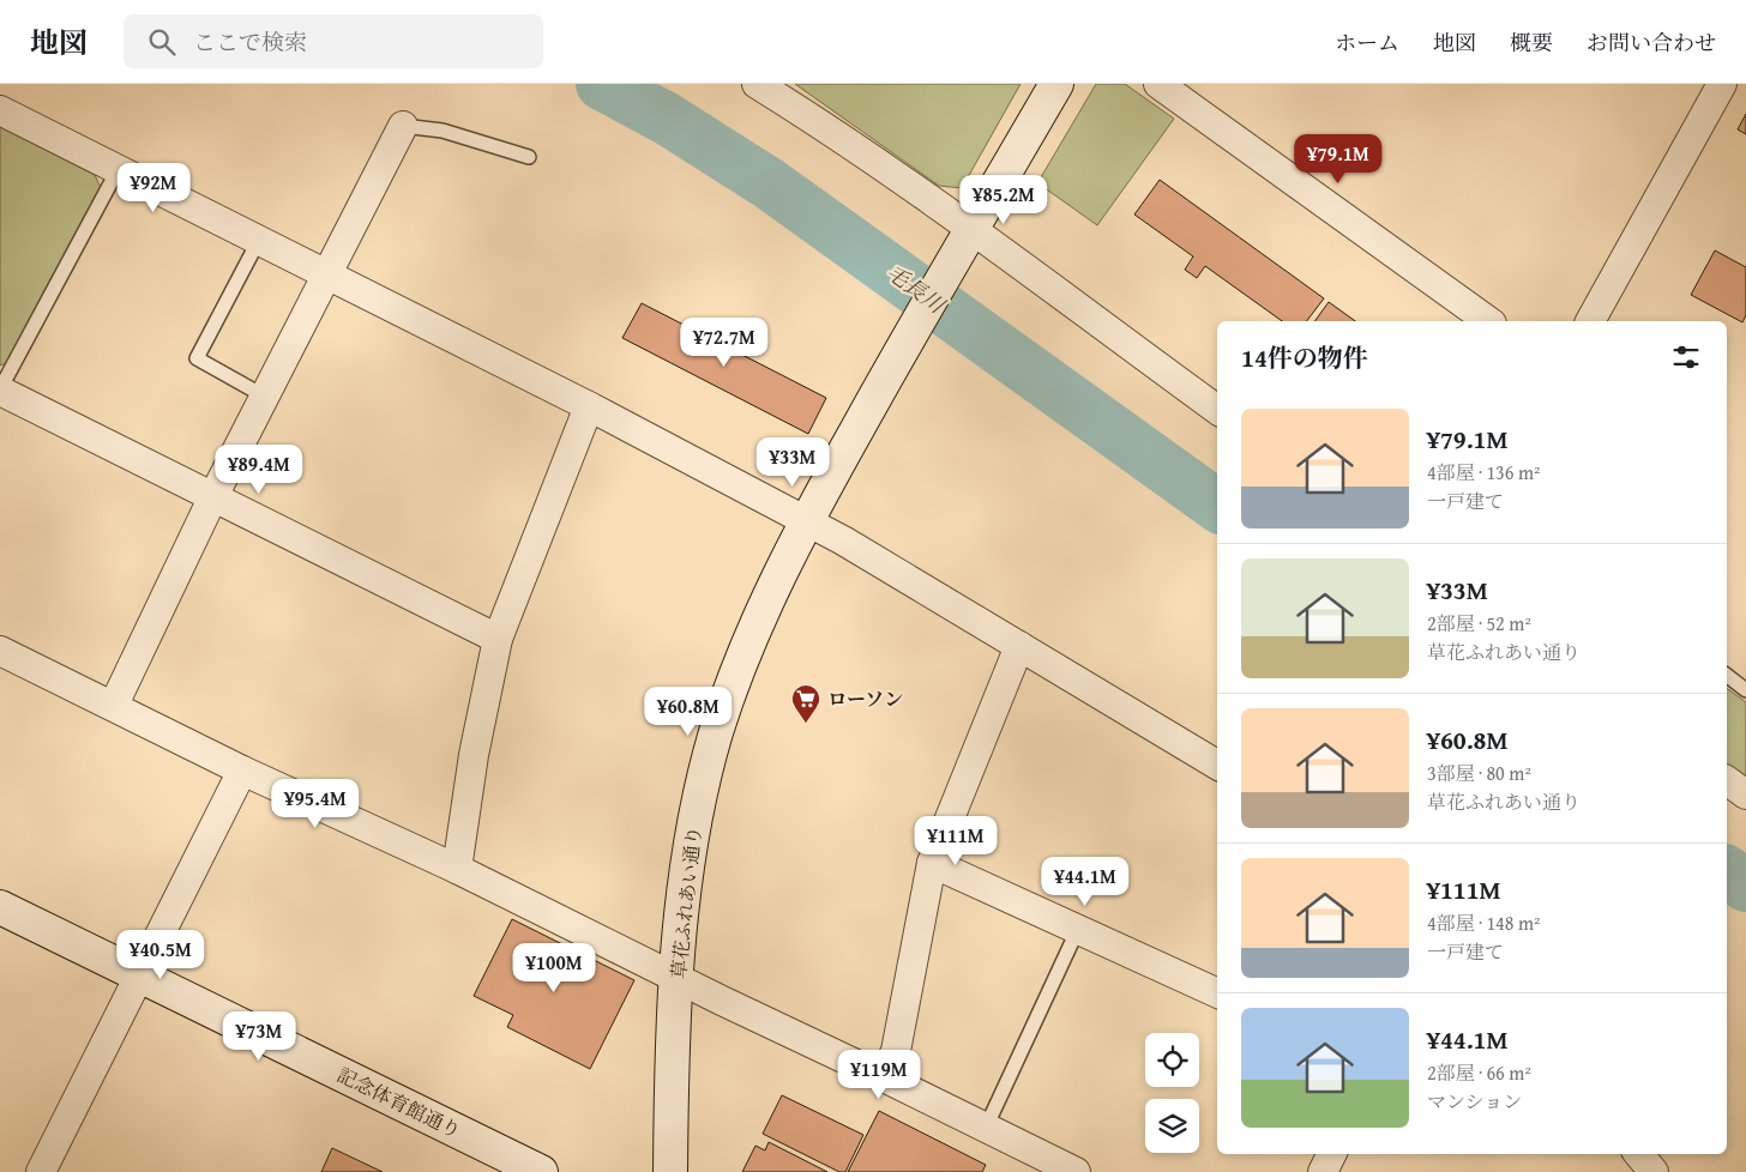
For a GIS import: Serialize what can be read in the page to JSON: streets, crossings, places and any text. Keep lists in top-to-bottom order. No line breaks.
{"streets":{"street":["草花ふれあい通り","記念体育館通り"]},"water":["毛長川"],"places":{"supermarket":["ローソン"]},"page":{"header":"地図","search":"ここで検索","nav":["ホーム","地図","概要","お問い合わせ"],"price":["¥79.1M","¥92M","¥85.2M","¥72.7M","¥33M","¥89.4M","¥60.8M","¥95.4M","¥111M","¥44.1M","¥40.5M","¥100M","¥73M","¥119M"],"heading":"14件の物件","list":[{"name":"¥79.1M","note":"4部屋 · 136 m² · 一戸建て"},{"name":"¥33M","note":"2部屋 · 52 m² · 草花ふれあい通り"},{"name":"¥60.8M","note":"3部屋 · 80 m² · 草花ふれあい通り"},{"name":"¥111M","note":"4部屋 · 148 m² · 一戸建て"},{"name":"¥44.1M","note":"2部屋 · 66 m² · マンション"}]}}
